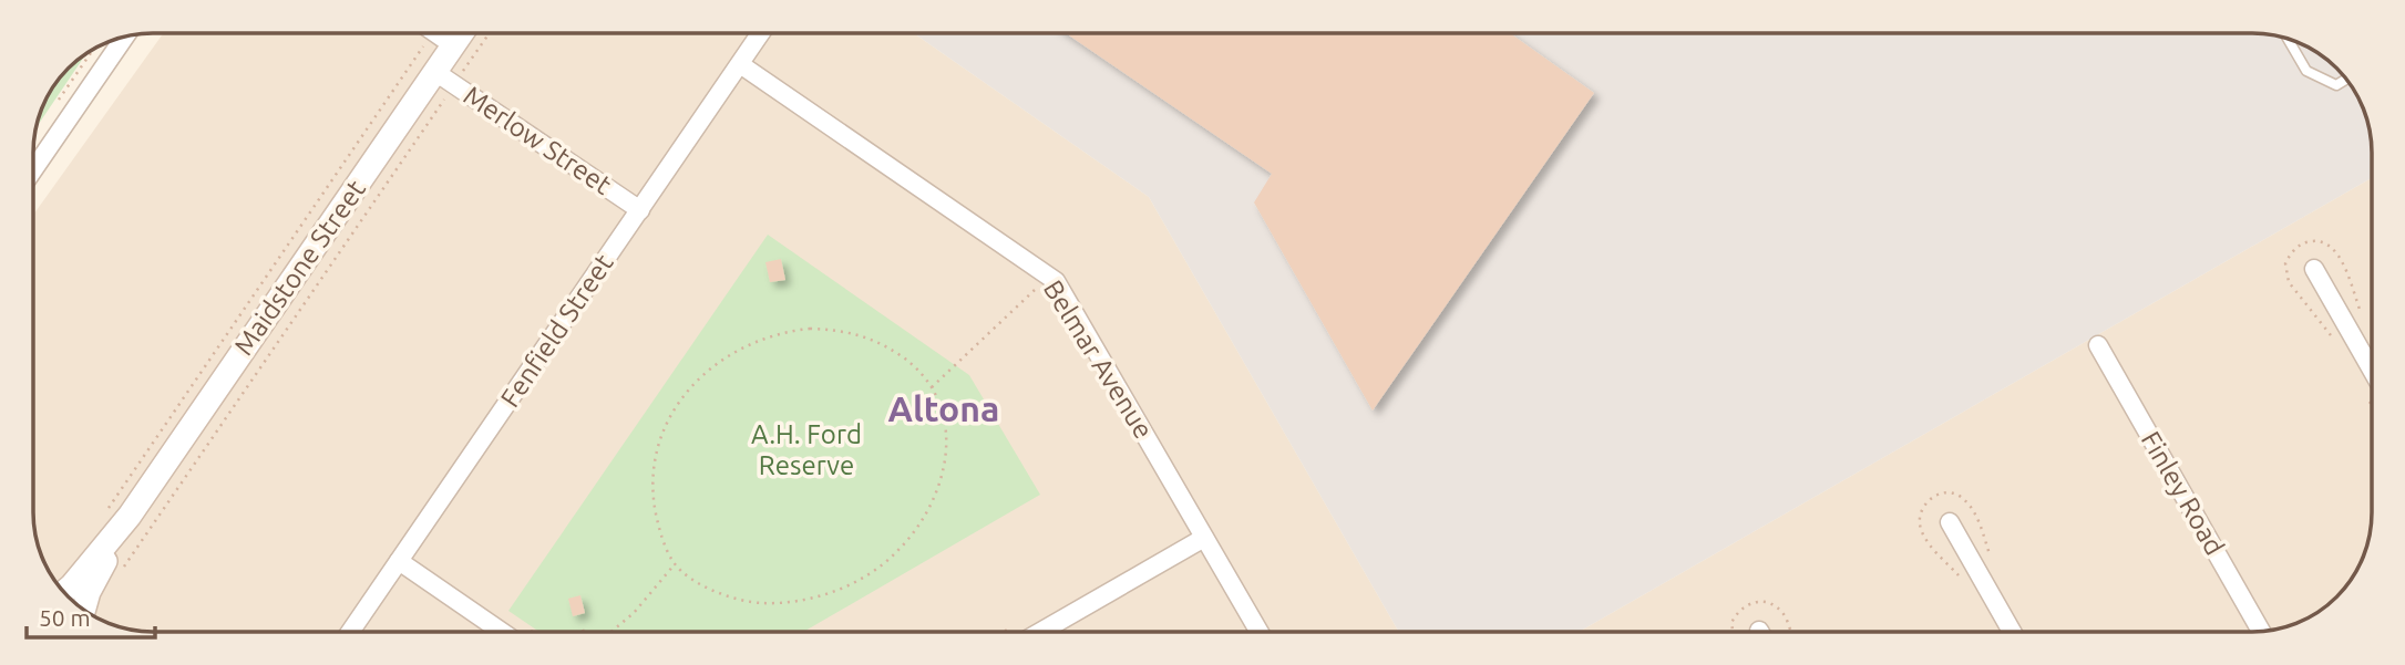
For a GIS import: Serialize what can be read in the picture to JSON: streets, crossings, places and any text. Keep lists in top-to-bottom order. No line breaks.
{"streets":{"main road":["Maidstone Street"],"street":["Merlow Street","Fenfield Street","Belmar Avenue","Finley Road"]},"crossings":[["Merlow Street","Maidstone Street"],["Merlow Street","Fenfield Street"],["Fenfield Street","Belmar Avenue"]],"districts":["Altona"],"parks":["A.H. Ford Reserve"],"scale_bar":"50 m"}
